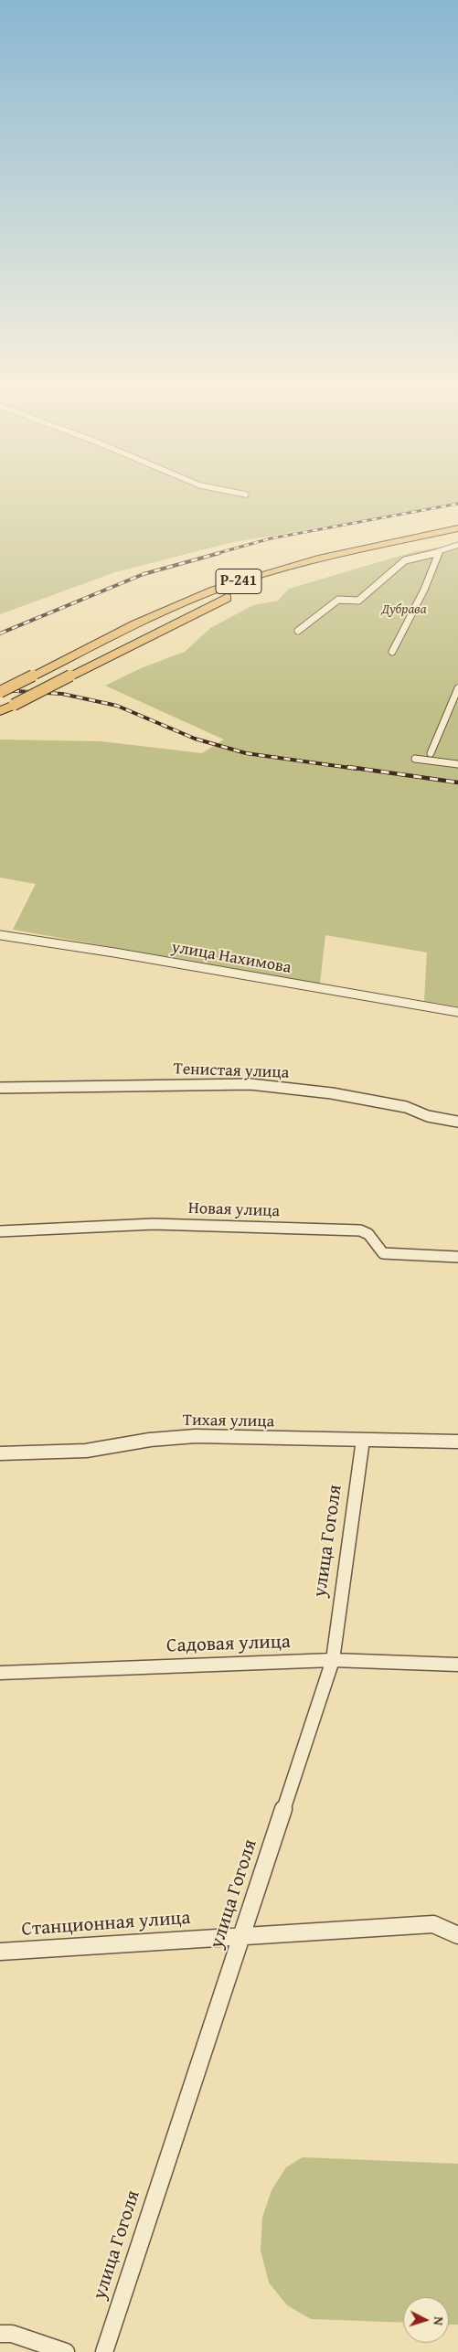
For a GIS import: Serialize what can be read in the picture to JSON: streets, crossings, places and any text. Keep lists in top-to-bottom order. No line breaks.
{"streets":{"highway":["Р-241"],"street":["улица Нахимова","Тенистая улица","Новая улица","Тихая улица","улица Гоголя","Садовая улица","Станционная улица"]},"crossings":[["Тихая улица","улица Гоголя"],["улица Гоголя","Садовая улица"],["улица Гоголя","Станционная улица"]],"parks":["Дубрава"],"north":"right"}
